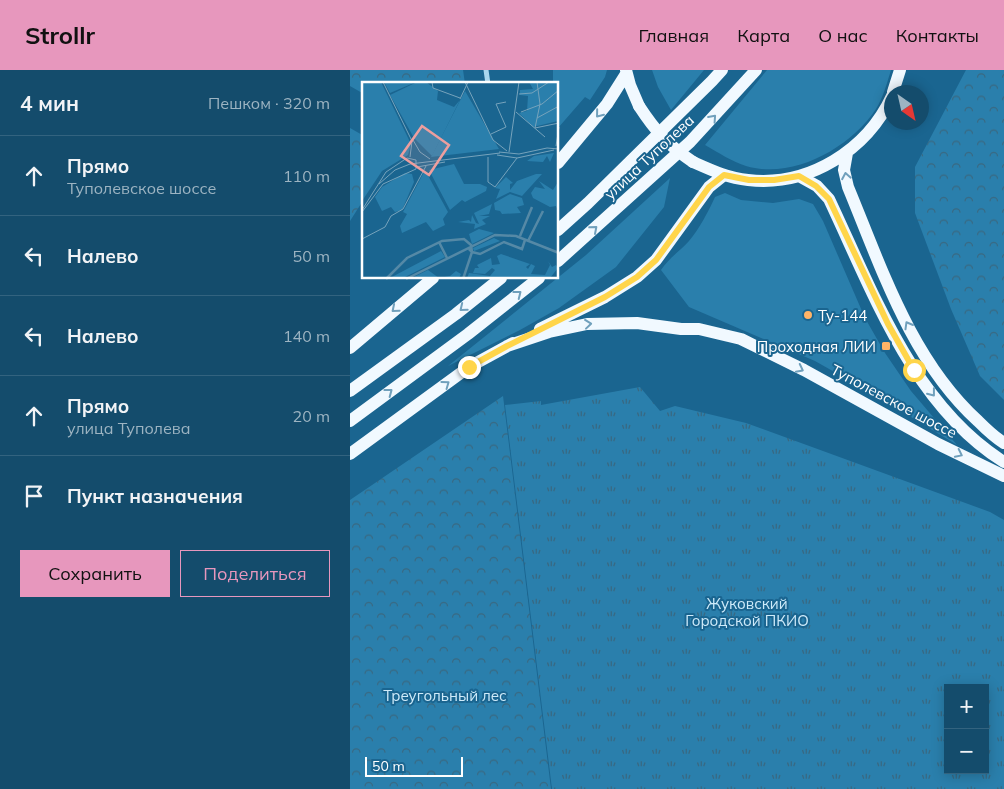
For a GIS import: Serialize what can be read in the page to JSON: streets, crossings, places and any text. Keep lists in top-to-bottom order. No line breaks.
{"streets":{"main road":["улица Туполева","Туполевское шоссе"]},"parks":["Жуковский Городской ПКИО","Треугольный лес"],"places":{"other":["Ty-144"],"transit":["Проходная ЛИИ"]},"scale_bar":"50 m","north":"bottom right","page":{"header":"Strollr","nav":["Главная","Карта","О нас","Контакты"],"heading":["4 мин","Пешком · 320 m"],"list":[["Прямо","Туполевское шоссе","110 m"],["Налево","50 m"],["Налево","140 m"],["Прямо","улица Туполева","20 m"],"Пункт назначения"],"buttons":["Сохранить","Поделиться"],"map_buttons":["+","−"],"scale":"50 m"}}
